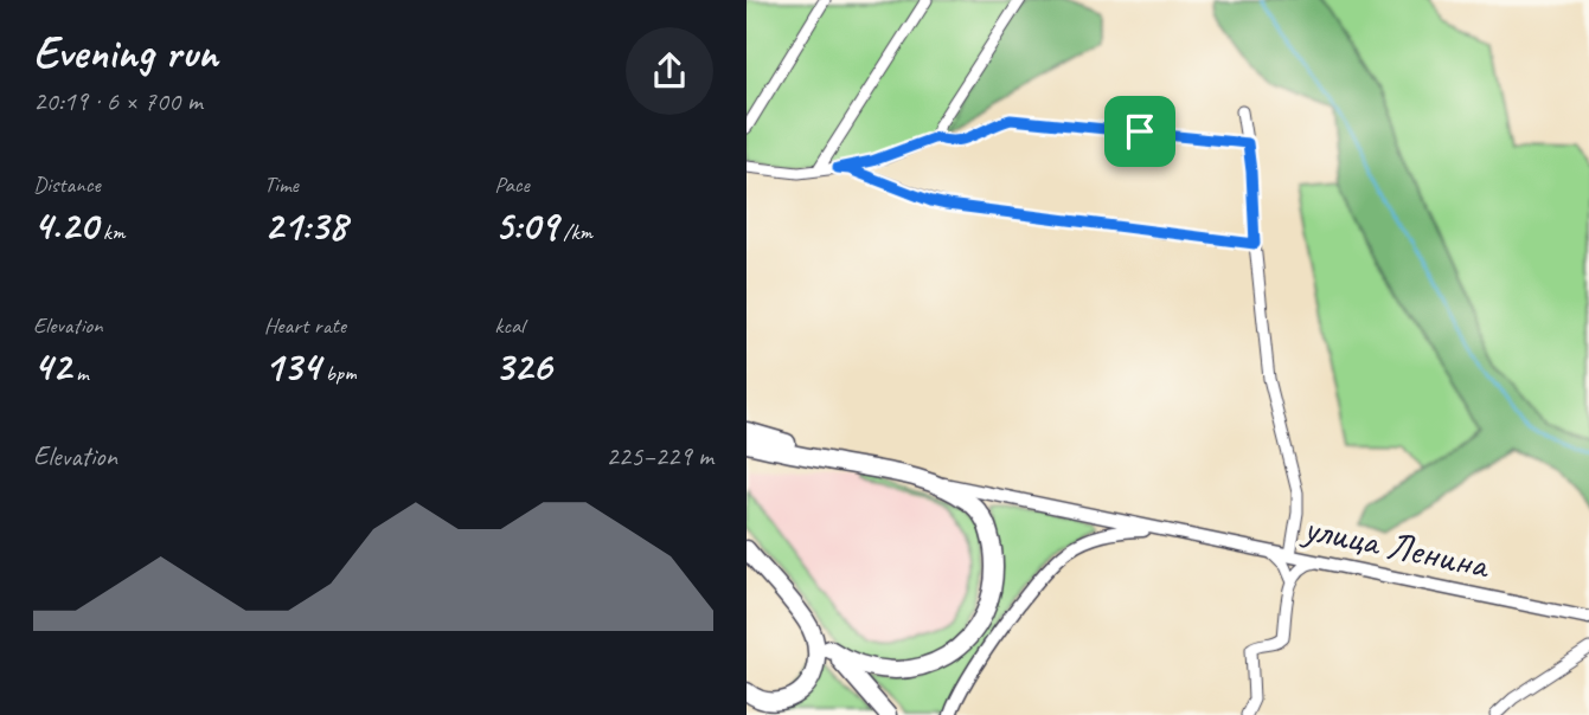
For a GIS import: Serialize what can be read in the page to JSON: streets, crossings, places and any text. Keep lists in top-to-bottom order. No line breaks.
{"streets":{"main road":["улица Ленина"]},"page":{"heading":["Evening run","20:19 · 6 × 700 m"],"stats":[["Distance","4.20 km"],["Time","21:38"],["Pace","5:09 /km"],["Elevation","42 m"],["Heart rate","134 bpm"],["kcal","326"]],"chart":["Elevation","225–229 m"]}}
